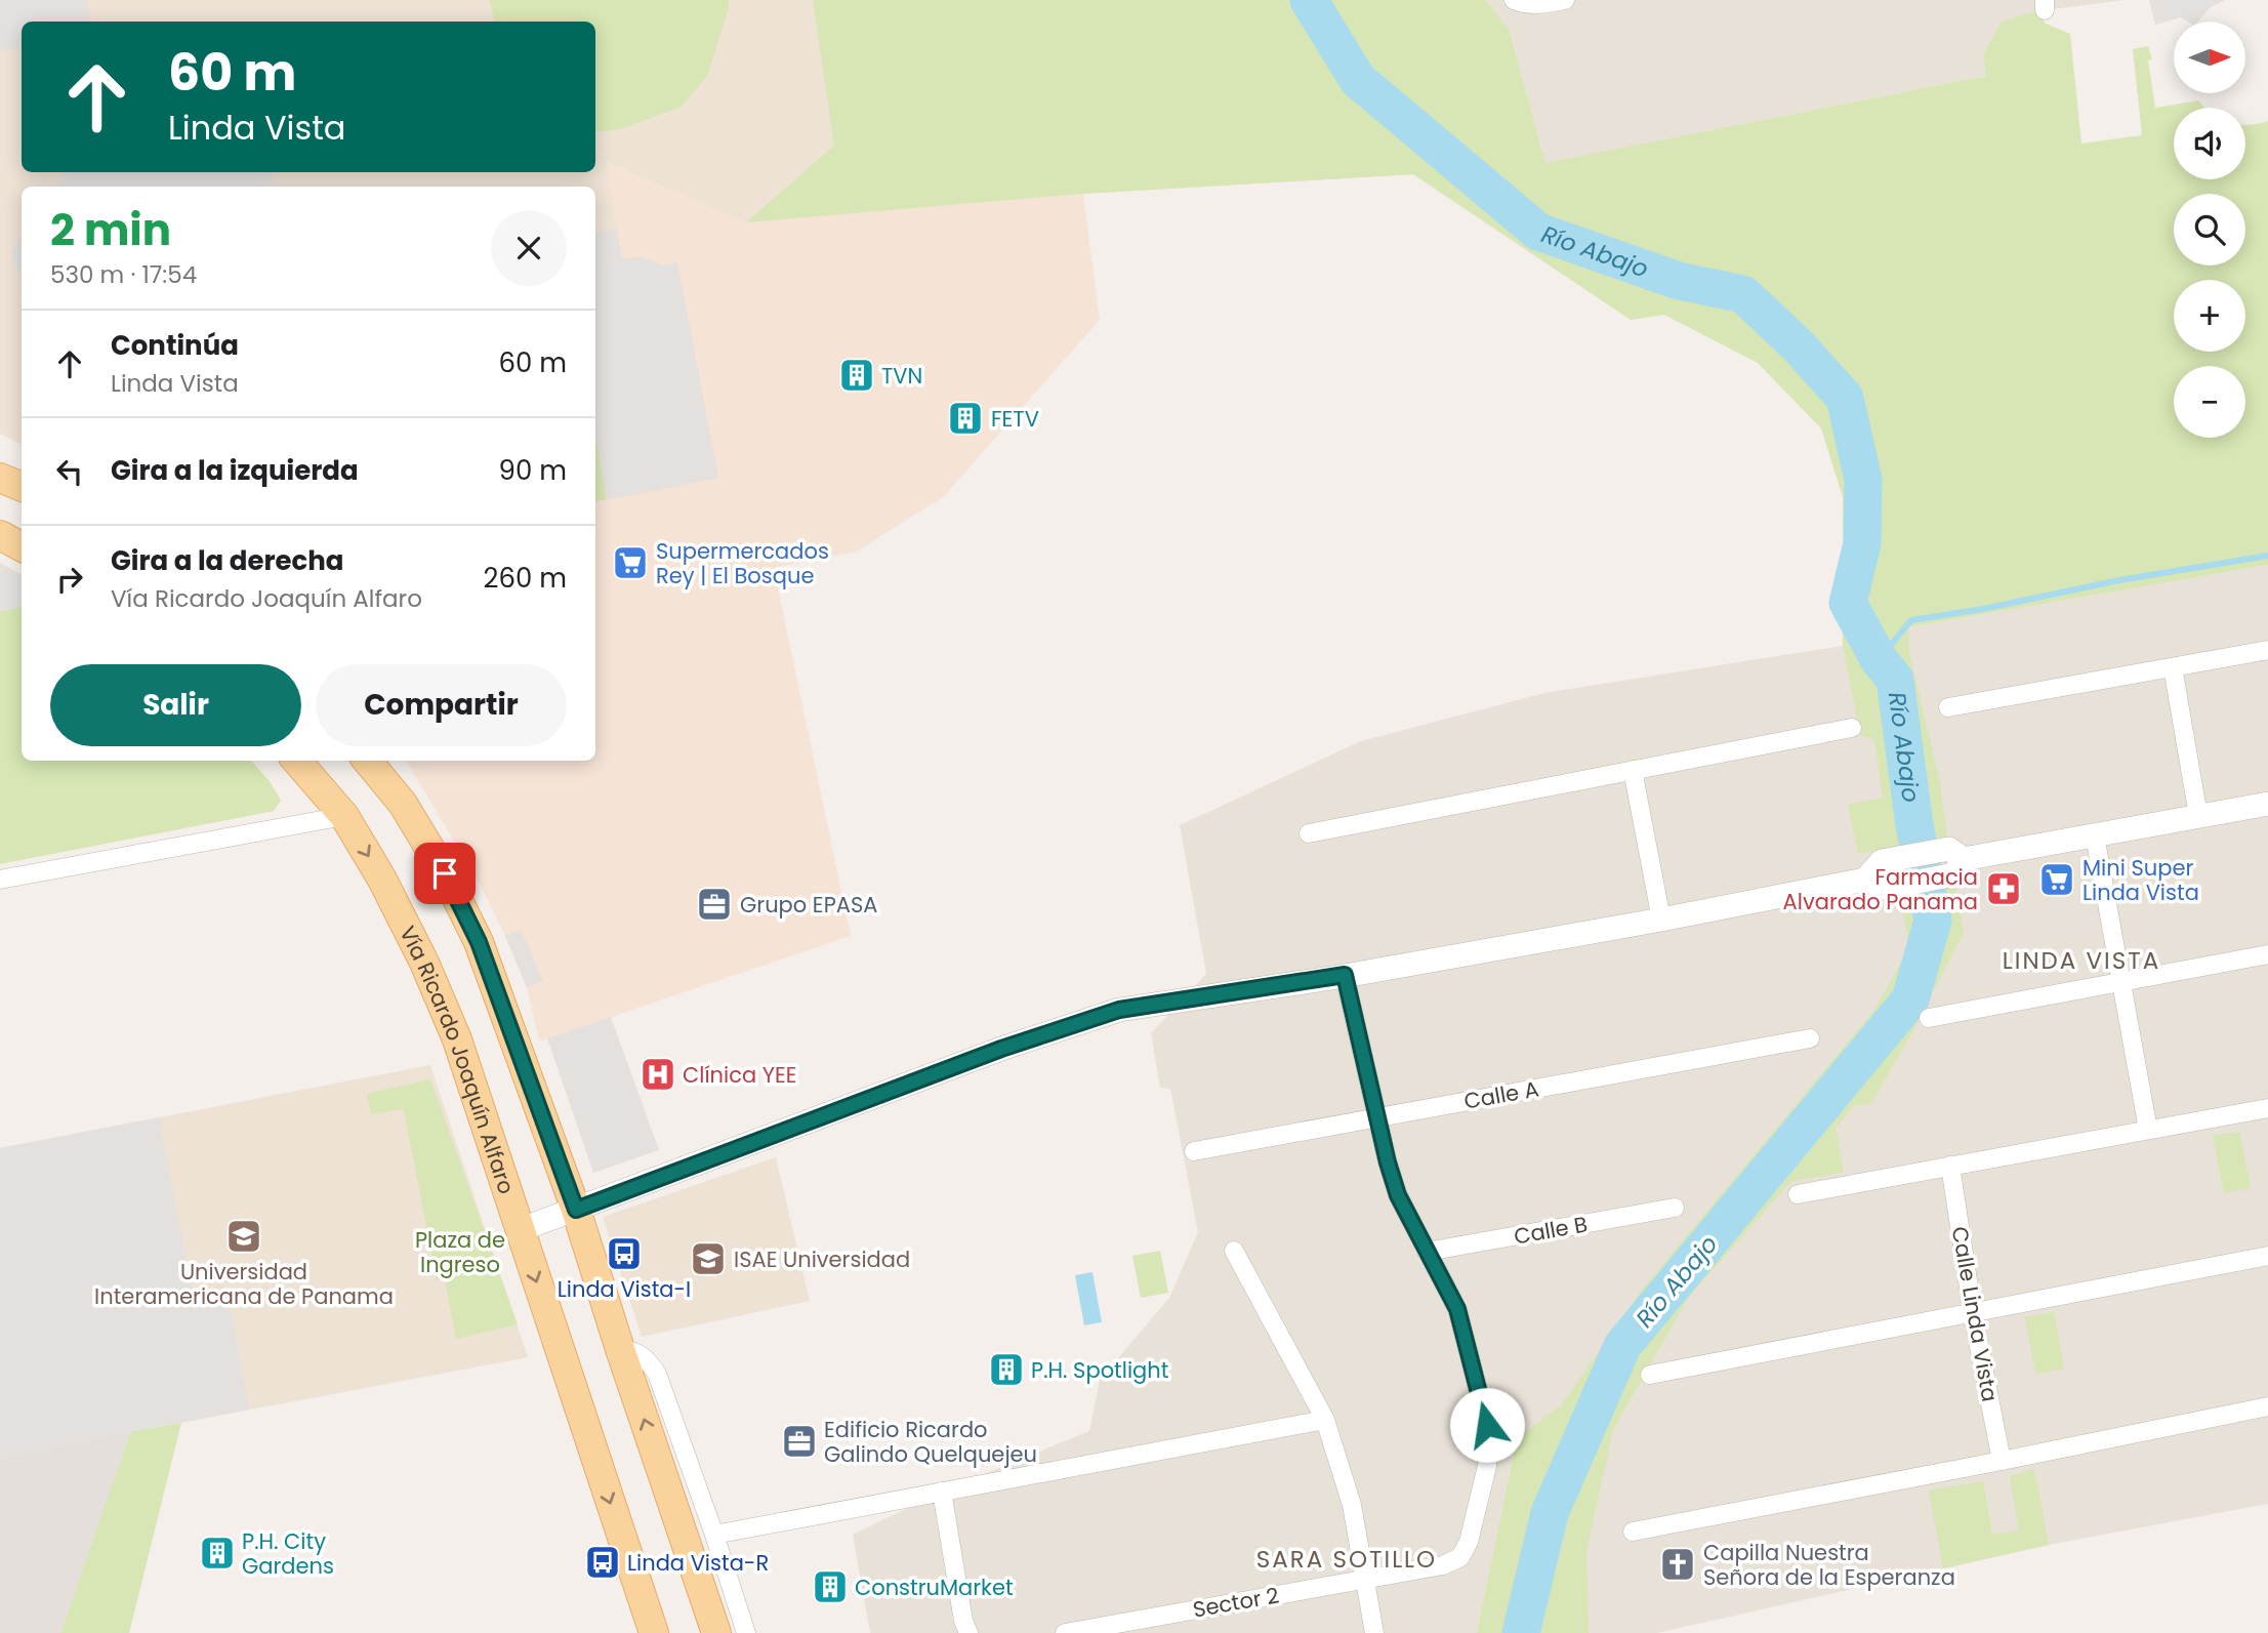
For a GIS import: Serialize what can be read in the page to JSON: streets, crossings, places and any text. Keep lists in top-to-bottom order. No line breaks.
{"streets":{"main road":["Vía Ricardo Joaquín Alfaro"],"street":["Calle A","Calle B","Calle Linda Vista","Sector 2"]},"crossings":[["Calle B","Sector 2"]],"districts":["LINDA VISTA","SARA SOTILLO"],"water":["Río Abajo"],"parks":["Plaza de Ingreso"],"places":{"building":["TVN","FETV","P.H. Spotlight","P.H. City Gardens","ConstruMarket"],"supermarket":["Supermercados Rey | El Bosque","Mini Super Linda Vista"],"pharmacy":["Farmacia Alvarado Panama"],"office":["Grupo EPASA","Edificio Ricardo Galindo Quelquejeu"],"hospital":["Clínica YEE"],"school or university":["Universidad Interamericana de Panama","ISAE Universidad"],"bus stop":["Linda Vista-I","Linda Vista-R"],"church":["Capilla Nuestra Señora de la Esperanza"]},"north":"right","page":{"map_buttons":["+","−"],"turn":["60 m","Linda Vista"],"heading":["2 min","530 m · 17:54"],"list":[{"name":"Continúa","note":"Linda Vista","value":"60 m"},{"name":"Gira a la izquierda","value":"90 m"},{"name":"Gira a la derecha","note":"Vía Ricardo Joaquín Alfaro","value":"260 m"}],"buttons":["Salir","Compartir"]}}
